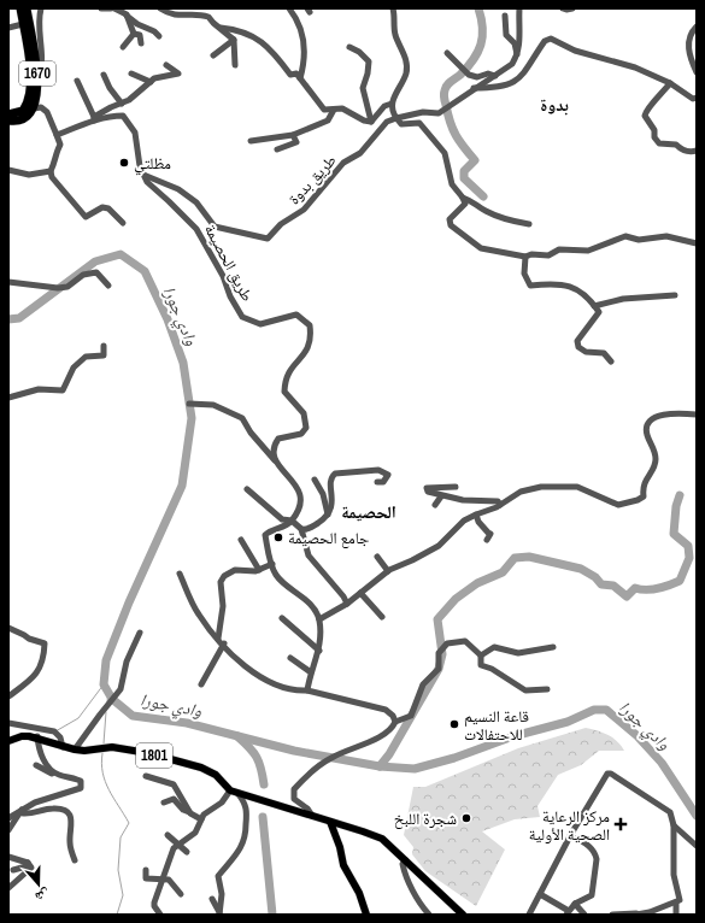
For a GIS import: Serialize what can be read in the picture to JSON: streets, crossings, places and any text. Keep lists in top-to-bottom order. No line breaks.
{"streets":{"highway":["1670"],"main road":["1801"],"street":["طريق بدوة","طريق الحصيمة"]},"crossings":[["طريق بدوة","طريق الحصيمة"]],"districts":["بدوة","الحصيمة"],"water":["وادي جورا"],"places":{"other":["مظلتي","جامع الحصيمة","قاعة النسيم للاحتفالات","شجرة اللبخ"],"health":["مركز الرعاية الصحية الأولية"]},"north":"bottom"}
